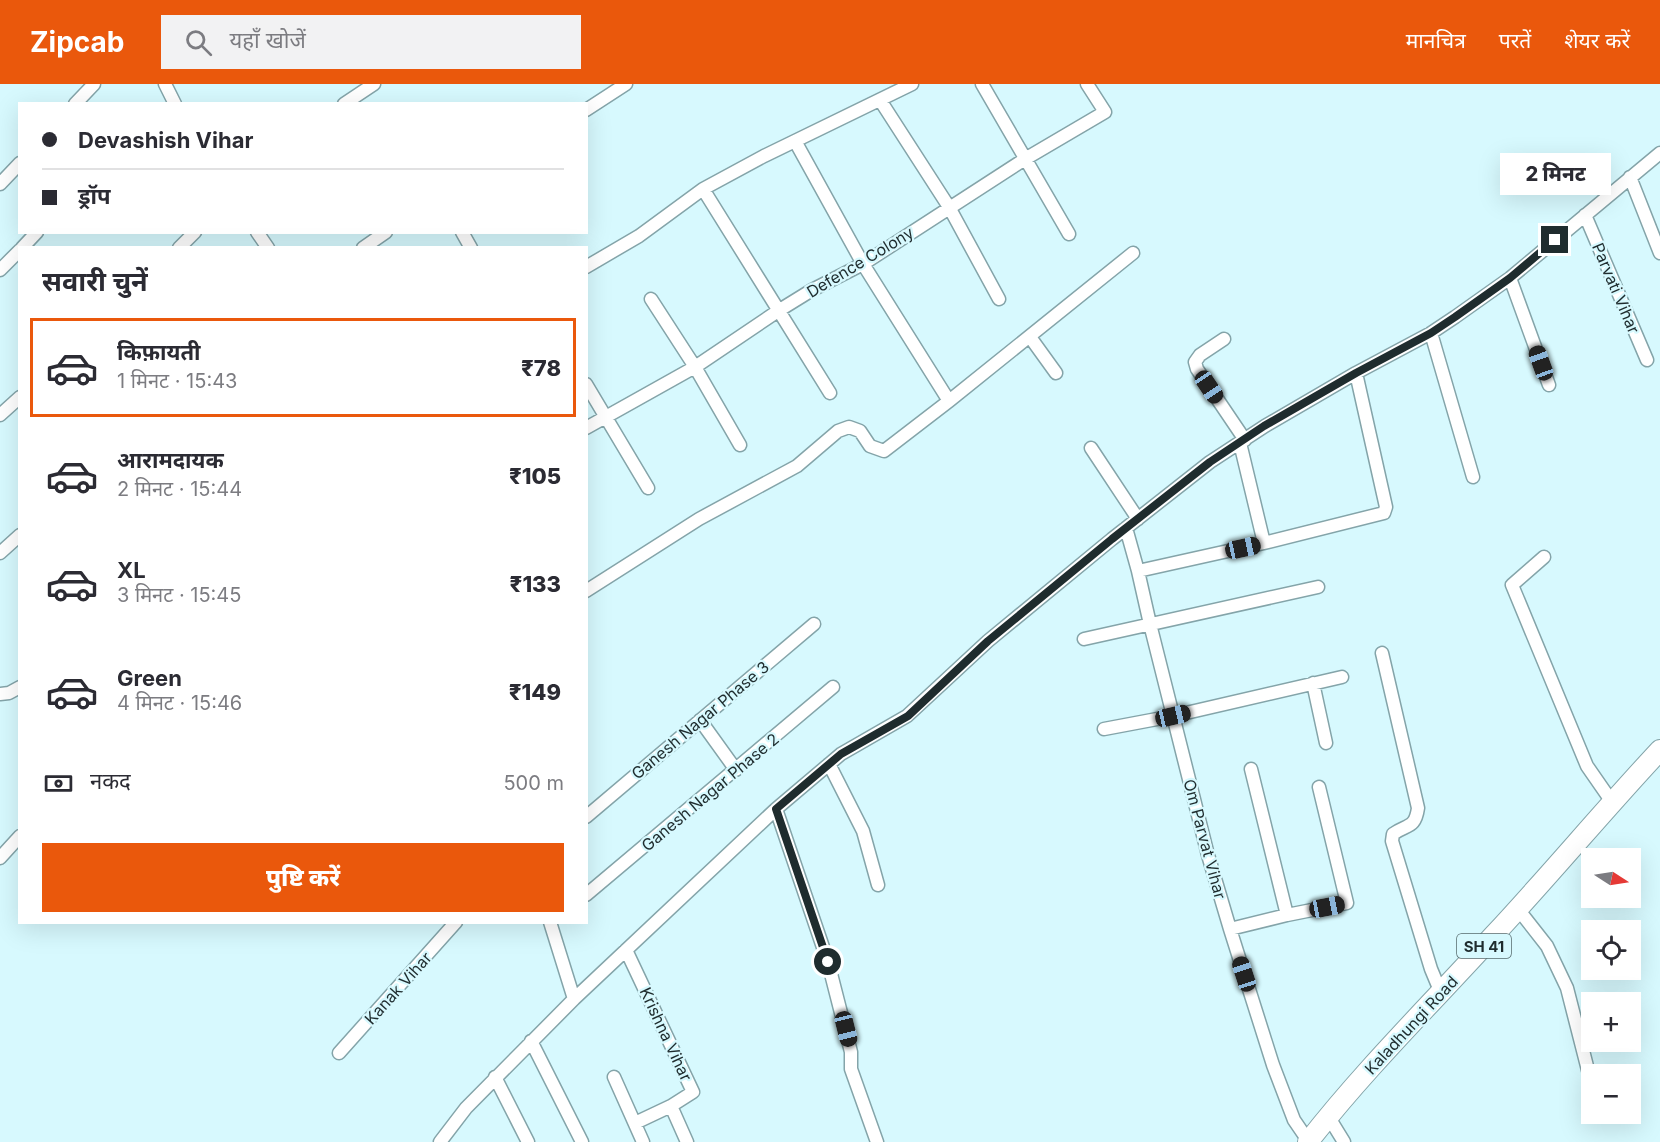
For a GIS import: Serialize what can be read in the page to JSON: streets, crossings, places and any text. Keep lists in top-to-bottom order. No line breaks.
{"streets":{"main road":["SH 41","Kaladhungi Road"],"street":["Defence Colony","Parvati Vihar","Ganesh Nagar Phase 3","Ganesh Nagar Phase 2","Om Parvat Vihar","Kanak Vihar","Krishna Vihar"]},"crossings":[["Om Parvat Vihar","Kaladhungi Road"]],"north":"right","page":{"header":"Zipcab","search":"यहाँ खोजें","nav":["मानचित्र","परतें","शेयर करें"],"banner":["Devashish Vihar","ड्रॉप"],"bubble":"2 मिनट","heading":"सवारी चुनें","list":[{"name":"किफ़ायती","note":"1 मिनट · 15:43","value":"₹78"},{"name":"आरामदायक","note":"2 मिनट · 15:44","value":"₹105"},{"name":"XL","note":"3 मिनट · 15:45","value":"₹133"},{"name":"Green","note":"4 मिनट · 15:46","value":"₹149"}],"pay":["नकद","500 m"],"buttons":"पुष्टि करें","map_buttons":["+","−"]}}
